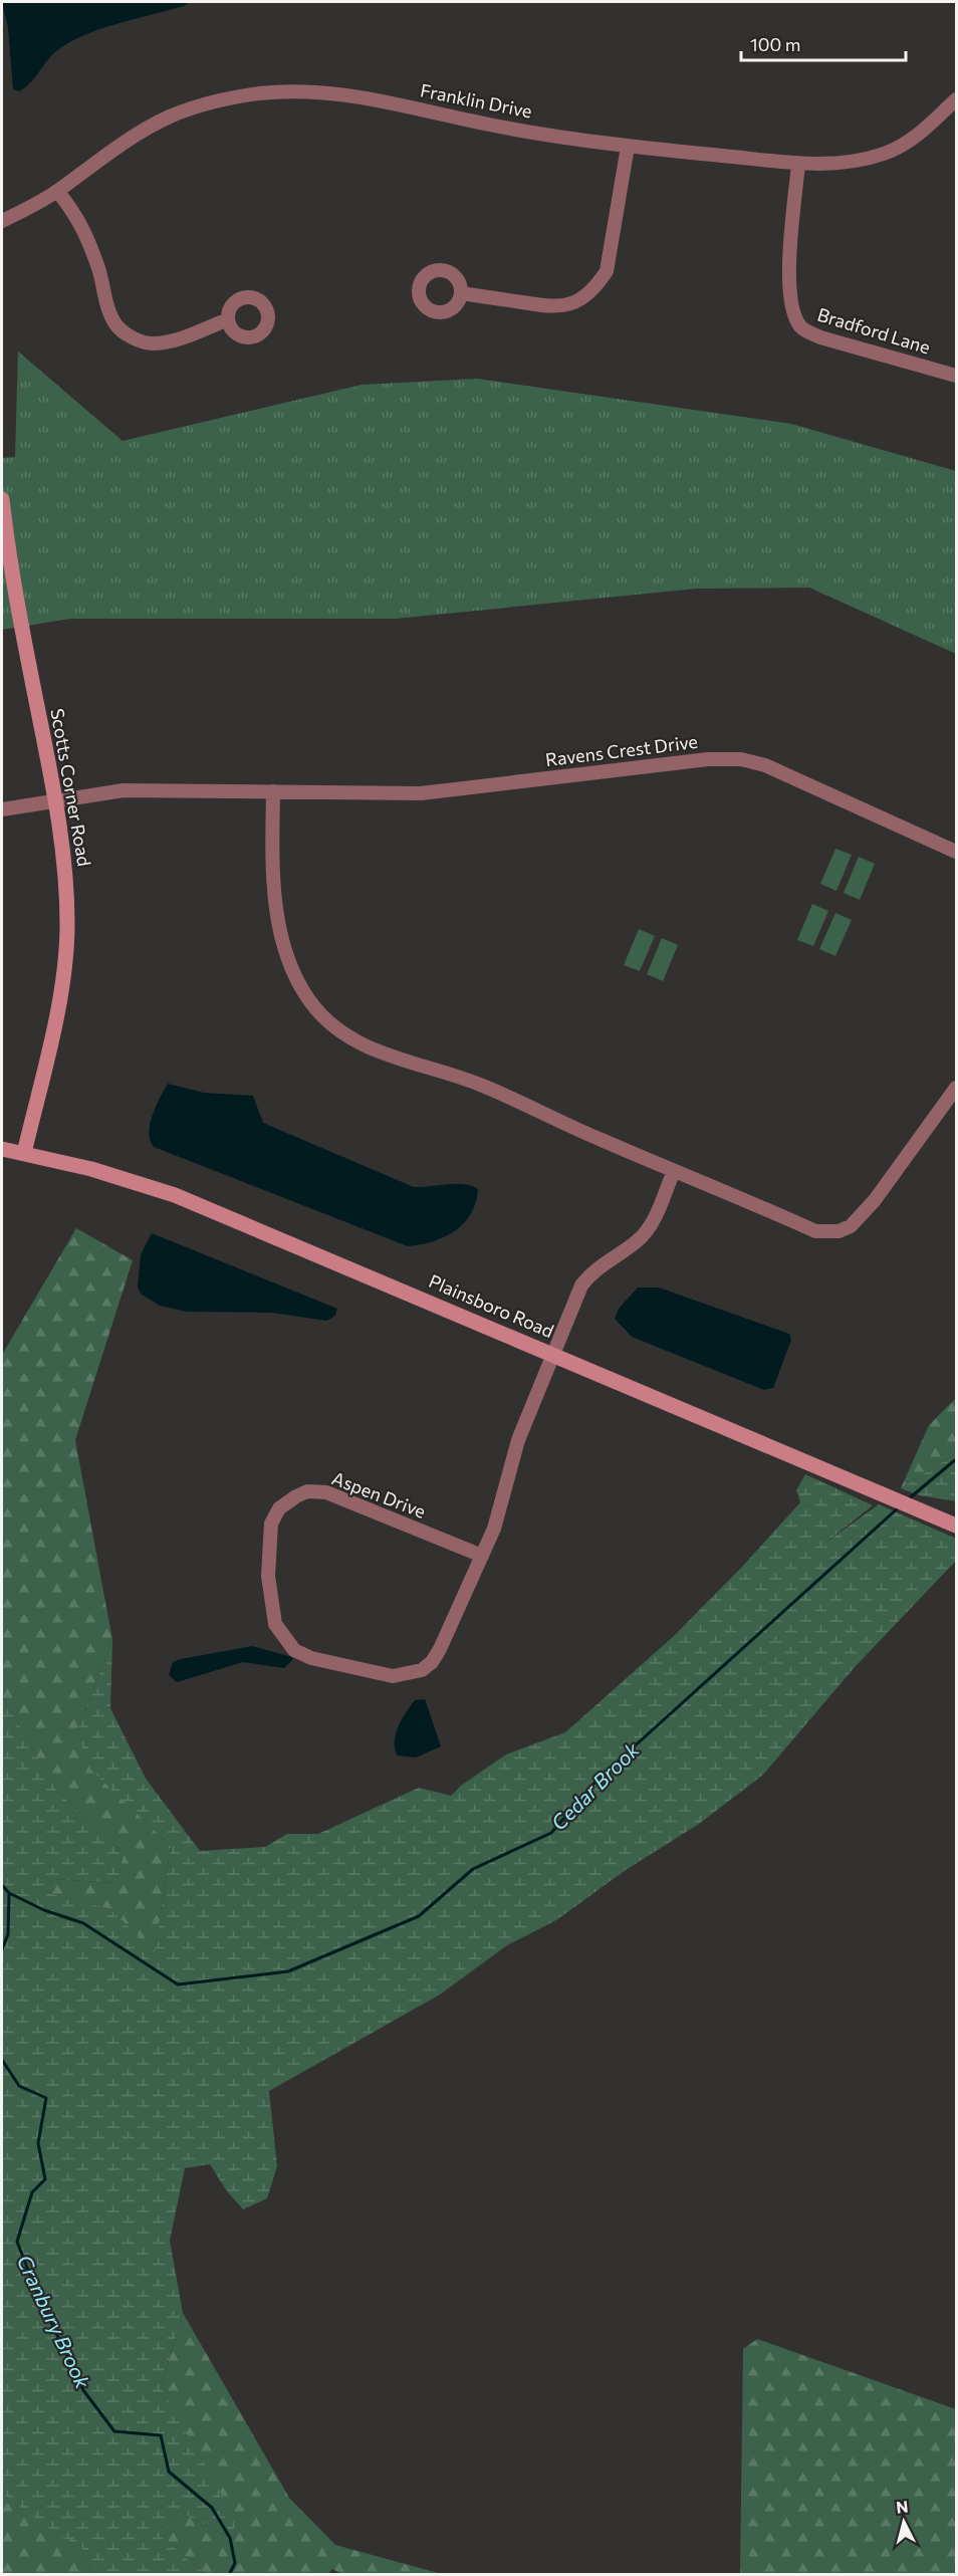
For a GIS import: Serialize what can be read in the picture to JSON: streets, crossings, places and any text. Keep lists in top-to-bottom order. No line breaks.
{"streets":{"street":["Franklin Drive","Bradford Lane","Ravens Crest Drive","Scotts Corner Road","Plainsboro Road","Aspen Drive"]},"crossings":[["Franklin Drive","Bradford Lane"],["Ravens Crest Drive","Scotts Corner Road"],["Scotts Corner Road","Plainsboro Road"],["Plainsboro Road","Aspen Drive"]],"water":["Cedar Brook","Cranbury Brook"],"scale_bar":"100 m","north":"top"}
